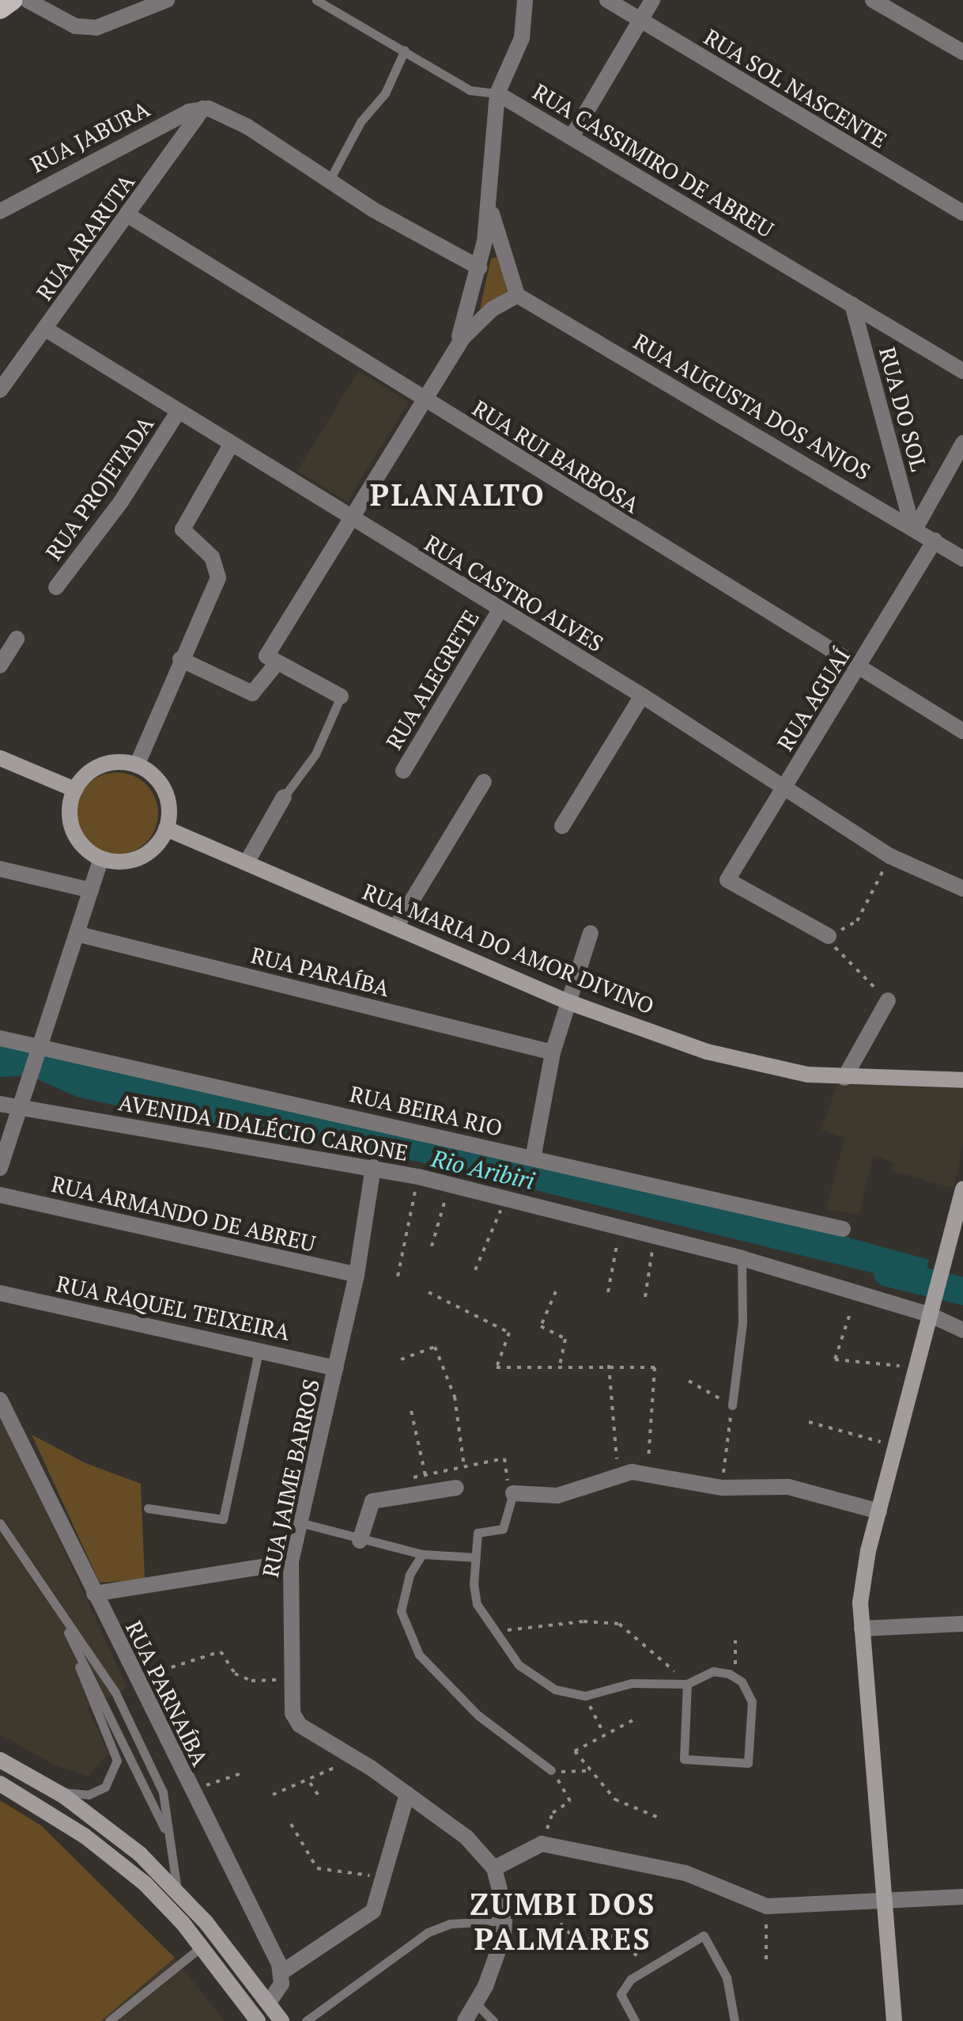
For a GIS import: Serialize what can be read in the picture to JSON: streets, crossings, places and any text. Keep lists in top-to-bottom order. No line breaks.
{"streets":{"street":["RUA SOL NASCENTE","RUA JABURA","RUA CASSIMIRO DE ABREU","RUA ARARUTA","RUA AUGUSTA DOS ANJOS","RUA DO SOL","RUA RUI BARBOSA","RUA PROJETADA","RUA CASTRO ALVES","RUA ALEGRETE","RUA AGUAÍ","RUA MARIA DO AMOR DIVINO","RUA PARAÍBA","RUA BEIRA RIO","AVENIDA IDALÉCIO CARONE","RUA ARMANDO DE ABREU","RUA RAQUEL TEIXEIRA","RUA JAIME BARROS","RUA PARNAÍBA"]},"crossings":[["RUA JABURA","RUA ARARUTA"],["RUA CASSIMIRO DE ABREU","RUA DO SOL"],["RUA ARARUTA","RUA RUI BARBOSA"],["RUA ARARUTA","RUA CASTRO ALVES"],["RUA AUGUSTA DOS ANJOS","RUA DO SOL"],["RUA AUGUSTA DOS ANJOS","RUA AGUAÍ"],["RUA RUI BARBOSA","RUA AGUAÍ"],["RUA PROJETADA","RUA CASTRO ALVES"],["RUA CASTRO ALVES","RUA ALEGRETE"],["RUA CASTRO ALVES","RUA AGUAÍ"],["AVENIDA IDALÉCIO CARONE","RUA JAIME BARROS"],["RUA ARMANDO DE ABREU","RUA JAIME BARROS"],["RUA RAQUEL TEIXEIRA","RUA JAIME BARROS"]],"districts":["PLANALTO","ZUMBI DOS PALMARES"],"water":["Rio Aribiri"]}
